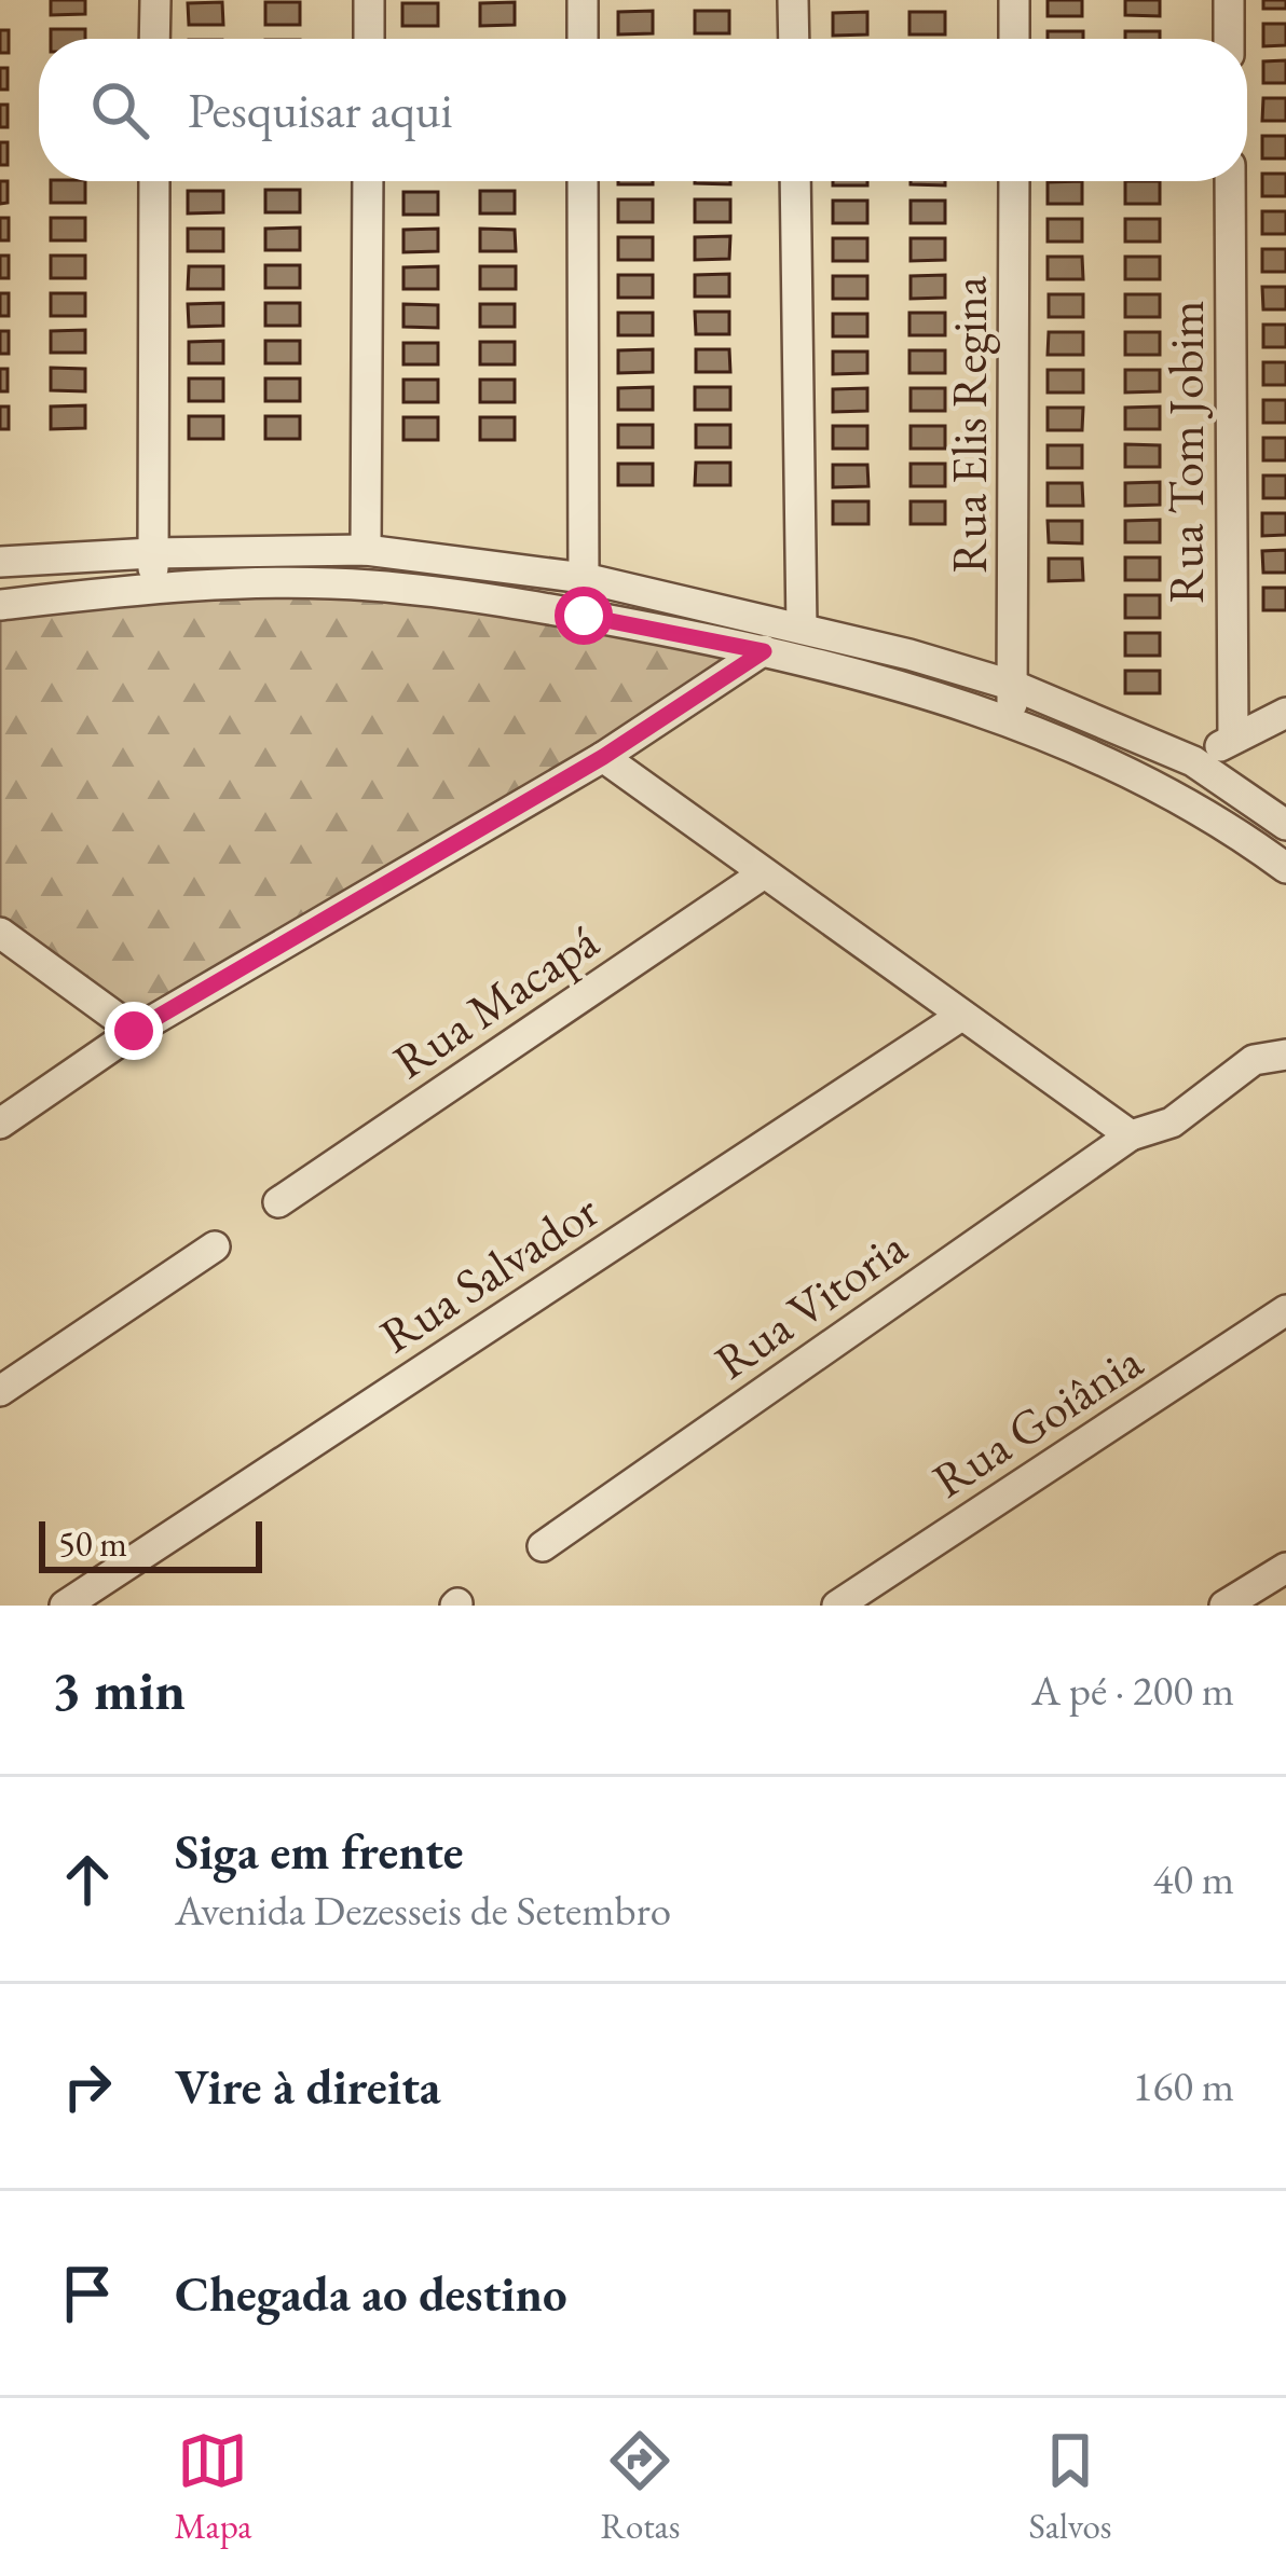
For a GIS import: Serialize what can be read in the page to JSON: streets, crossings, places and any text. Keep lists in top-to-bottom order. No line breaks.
{"streets":{"street":["Rua Elis Regina","Rua Tom Jobim","Rua Macapá","Rua Salvador","Rua Vitoria","Rua Goiânia"]},"scale_bar":"50 m","page":{"search":"Pesquisar aqui","scale":"50 m","heading":["3 min","A pé · 200 m"],"list":[["Siga em frente","Avenida Dezesseis de Setembro","40 m"],["Vire à direita","160 m"],"Chegada ao destino"],"nav":["Mapa","Rotas","Salvos"]}}
